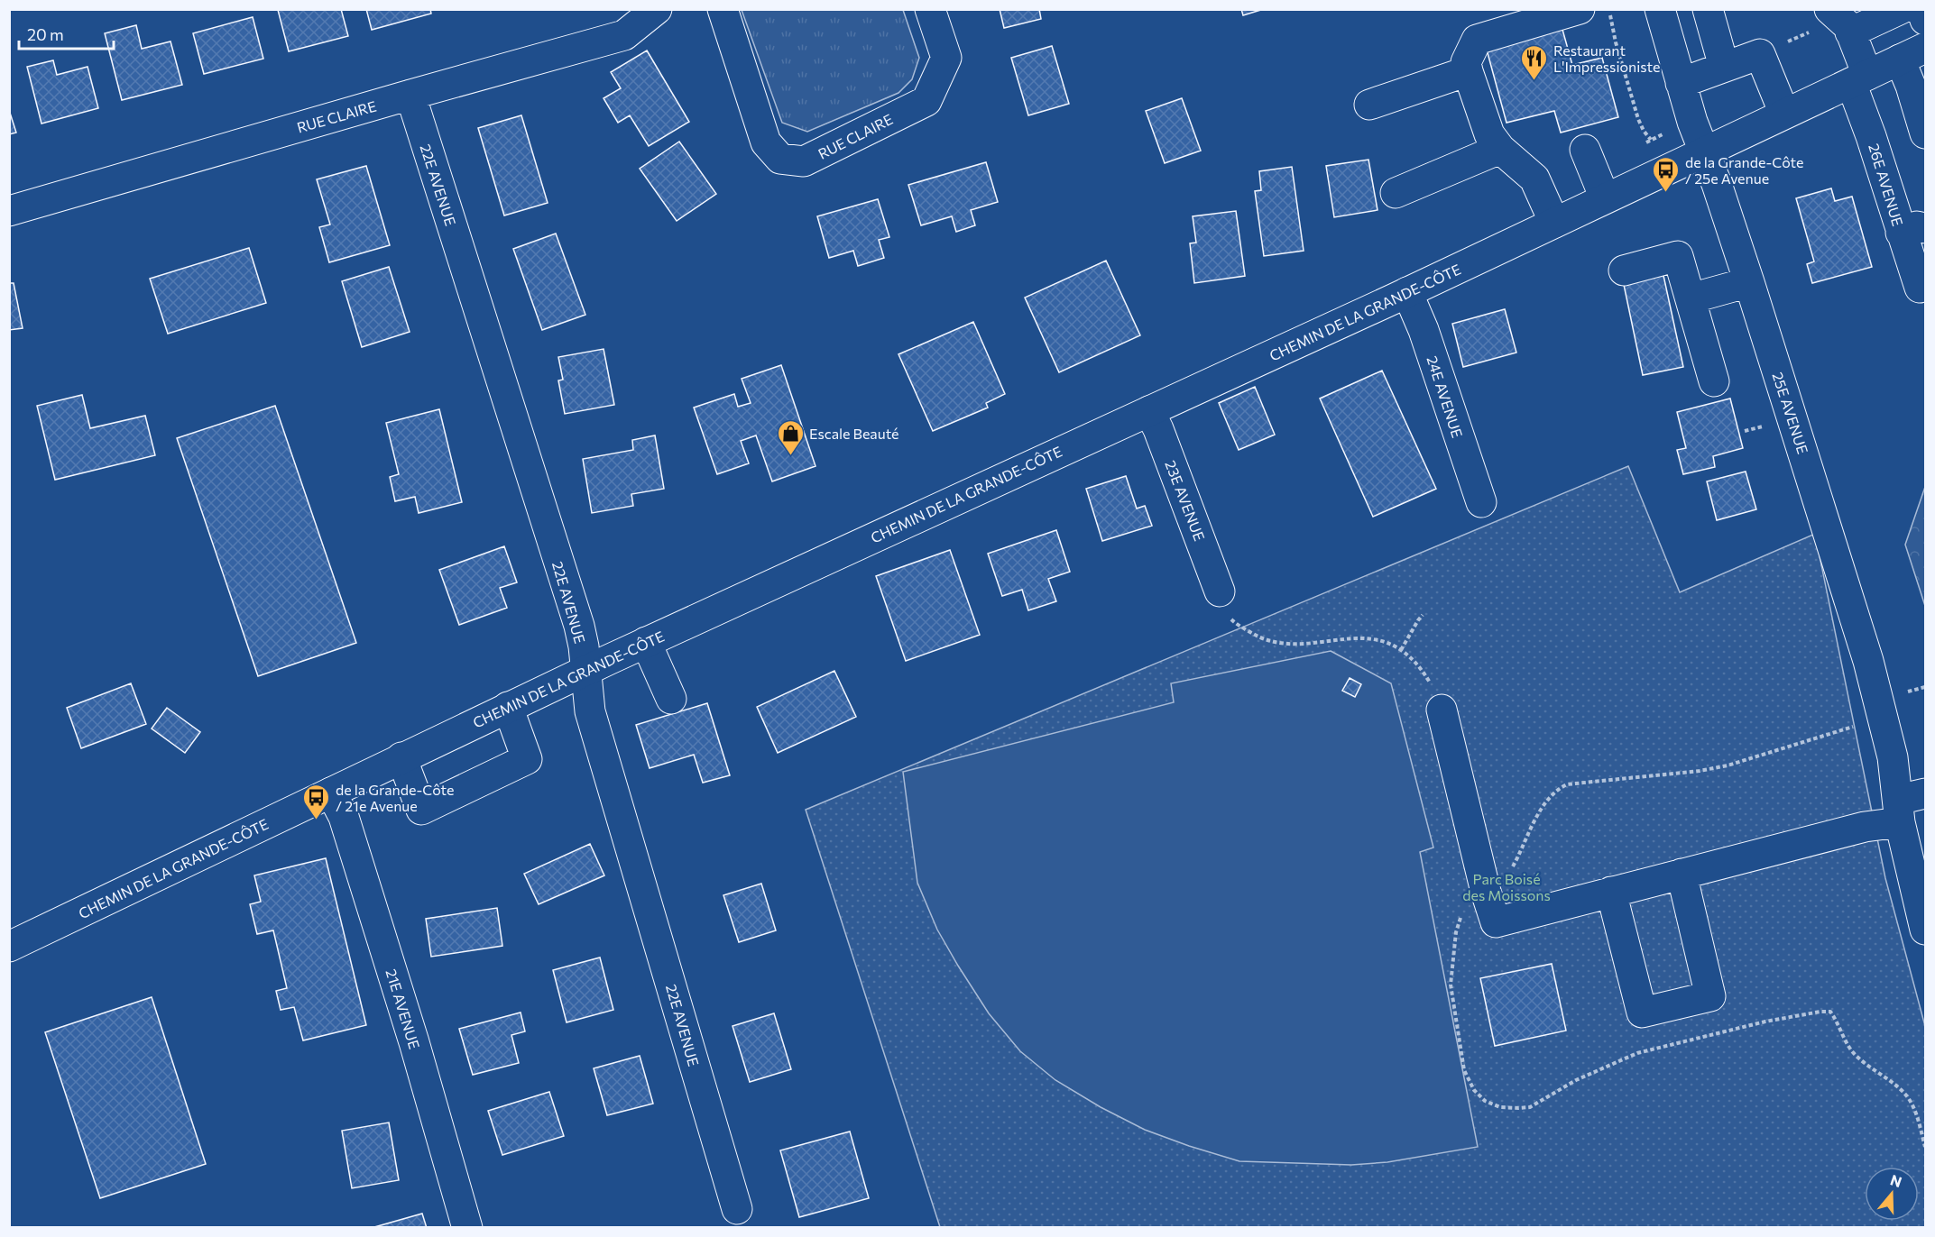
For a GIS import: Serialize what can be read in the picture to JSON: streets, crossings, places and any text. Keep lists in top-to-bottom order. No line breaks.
{"streets":{"street":["RUE CLAIRE","22E AVENUE","26E AVENUE","CHEMIN DE LA GRANDE-CÔTE","24E AVENUE","25E AVENUE","23E AVENUE","21E AVENUE"]},"crossings":[["RUE CLAIRE","22E AVENUE"],["22E AVENUE","CHEMIN DE LA GRANDE-CÔTE"],["26E AVENUE","CHEMIN DE LA GRANDE-CÔTE"],["CHEMIN DE LA GRANDE-CÔTE","24E AVENUE"],["CHEMIN DE LA GRANDE-CÔTE","25E AVENUE"],["CHEMIN DE LA GRANDE-CÔTE","23E AVENUE"],["CHEMIN DE LA GRANDE-CÔTE","21E AVENUE"]],"parks":["Parc Boisé des Moissons"],"places":{"restaurant":["Restaurant L'Impressioniste"],"bus stop":["de la Grande-Côte / 25e Avenue","de la Grande-Côte / 21e Avenue"],"shop":["Escale Beauté"]},"scale_bar":"20 m","north":"top"}
